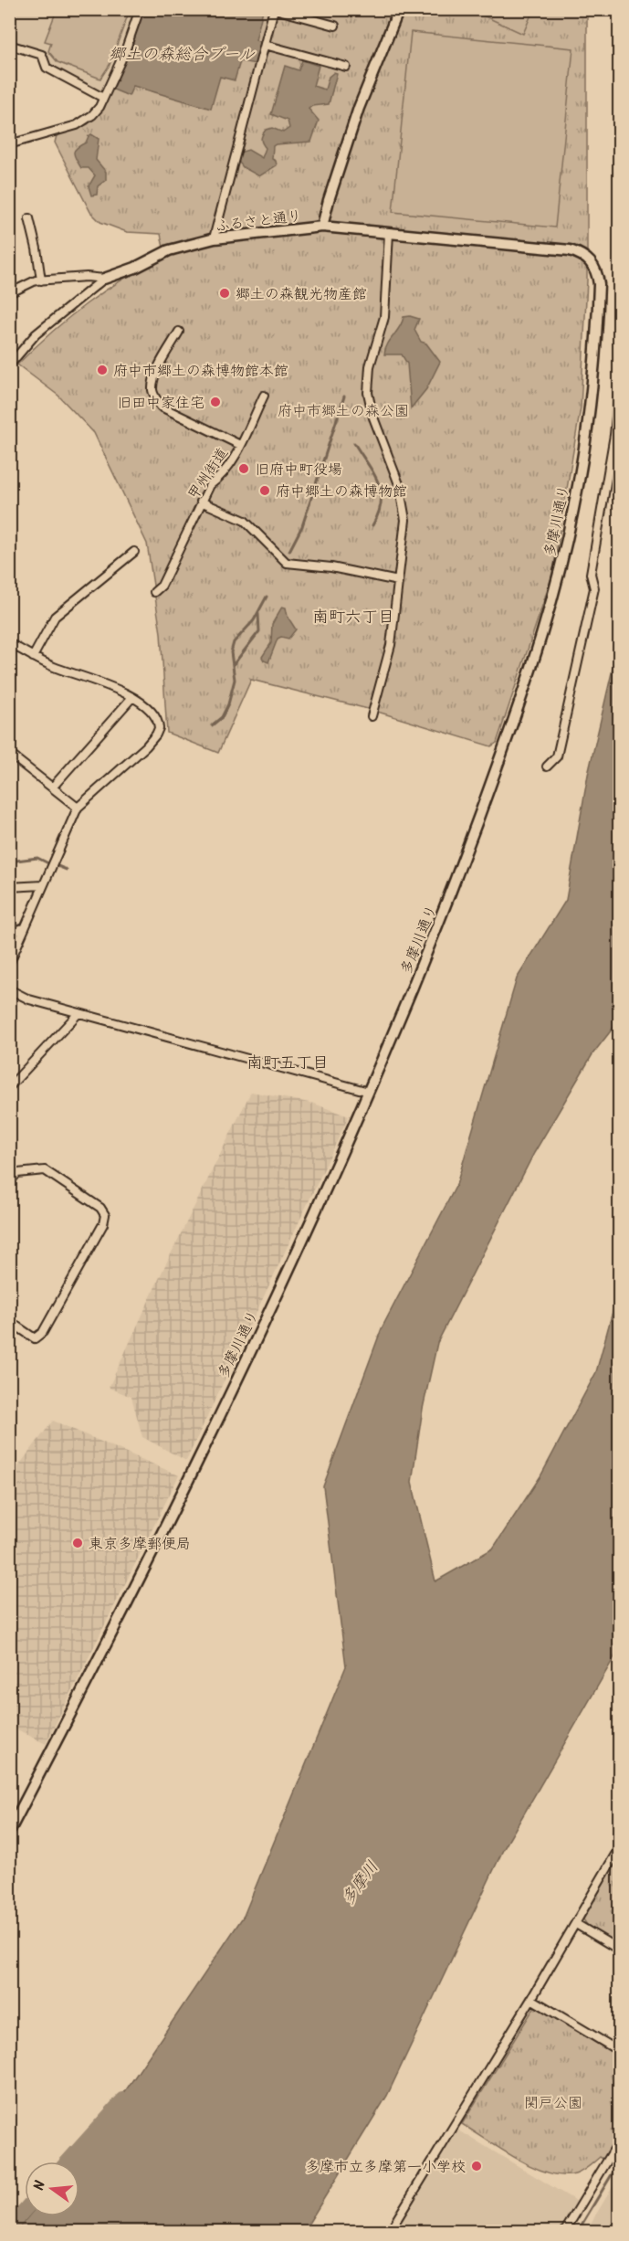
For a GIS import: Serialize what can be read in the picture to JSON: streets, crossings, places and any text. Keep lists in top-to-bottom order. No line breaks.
{"streets":{"street":["ふるさと通り","甲州街道","多摩川通り"]},"crossings":[["ふるさと通り","多摩川通り"]],"districts":["南町六丁目","南町五丁目"],"water":["郷土の森総合プール","多摩川"],"parks":["府中市郷土の森公園","関戸公園"],"places":["郷土の森観光物産館","府中市郷土の森博物館本館","旧田中家住宅","旧府中町役場","府中郷土の森博物館","東京多摩郵便局","多摩市立多摩第一小学校"],"north":"left"}
